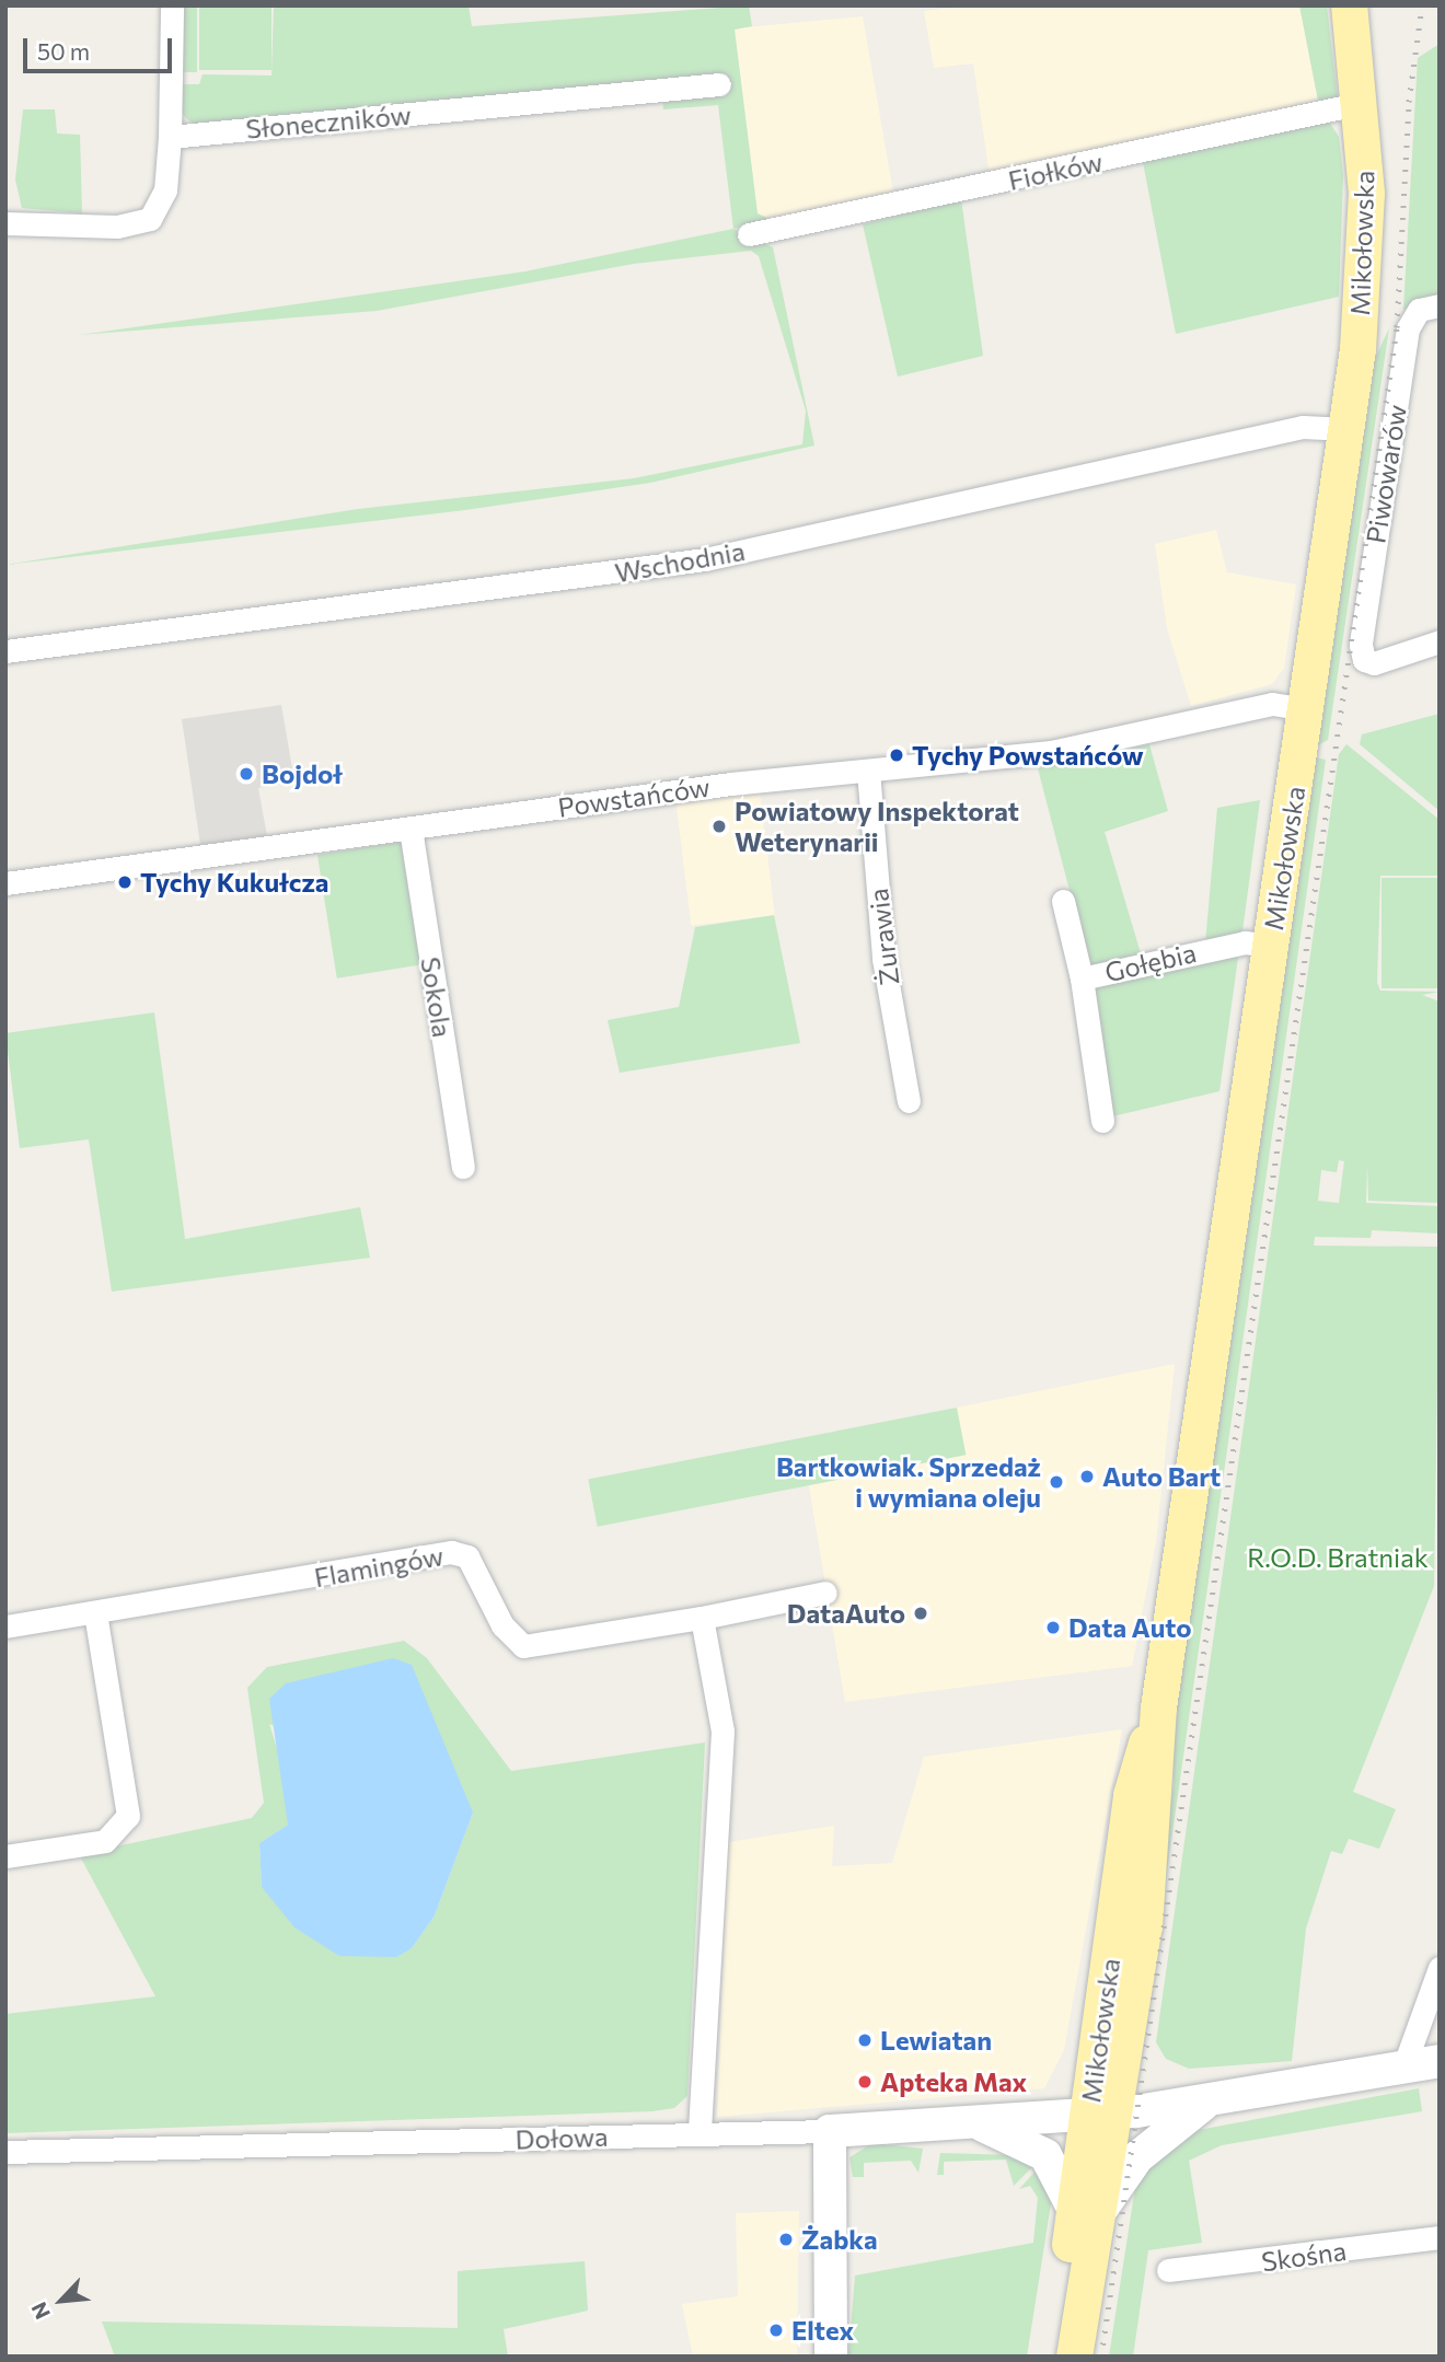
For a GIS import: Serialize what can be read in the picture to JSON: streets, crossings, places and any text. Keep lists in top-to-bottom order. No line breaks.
{"streets":{"main road":["Mikołowska"],"street":["Słoneczników","Fiołków","Piwowarów","Wschodnia","Powstańców","Żurawia","Gołębia","Sokola","Flamingów","Dołowa","Skośna"]},"crossings":[["Fiołków","Mikołowska"],["Mikołowska","Wschodnia"],["Mikołowska","Powstańców"],["Mikołowska","Gołębia"],["Mikołowska","Dołowa"],["Powstańców","Żurawia"],["Powstańców","Sokola"]],"parks":["R.O.D. Bratniak"],"places":["Tychy Powstańców","Bojdoł","Powiatowy Inspektorat Weterynarii","Tychy Kukułcza","Auto Bart","Bartkowiak. Sprzedaż i wymiana oleju","DataAuto","Data Auto","Lewiatan","Apteka Max","Żabka","Eltex"],"scale_bar":"50 m","north":"bottom left"}
